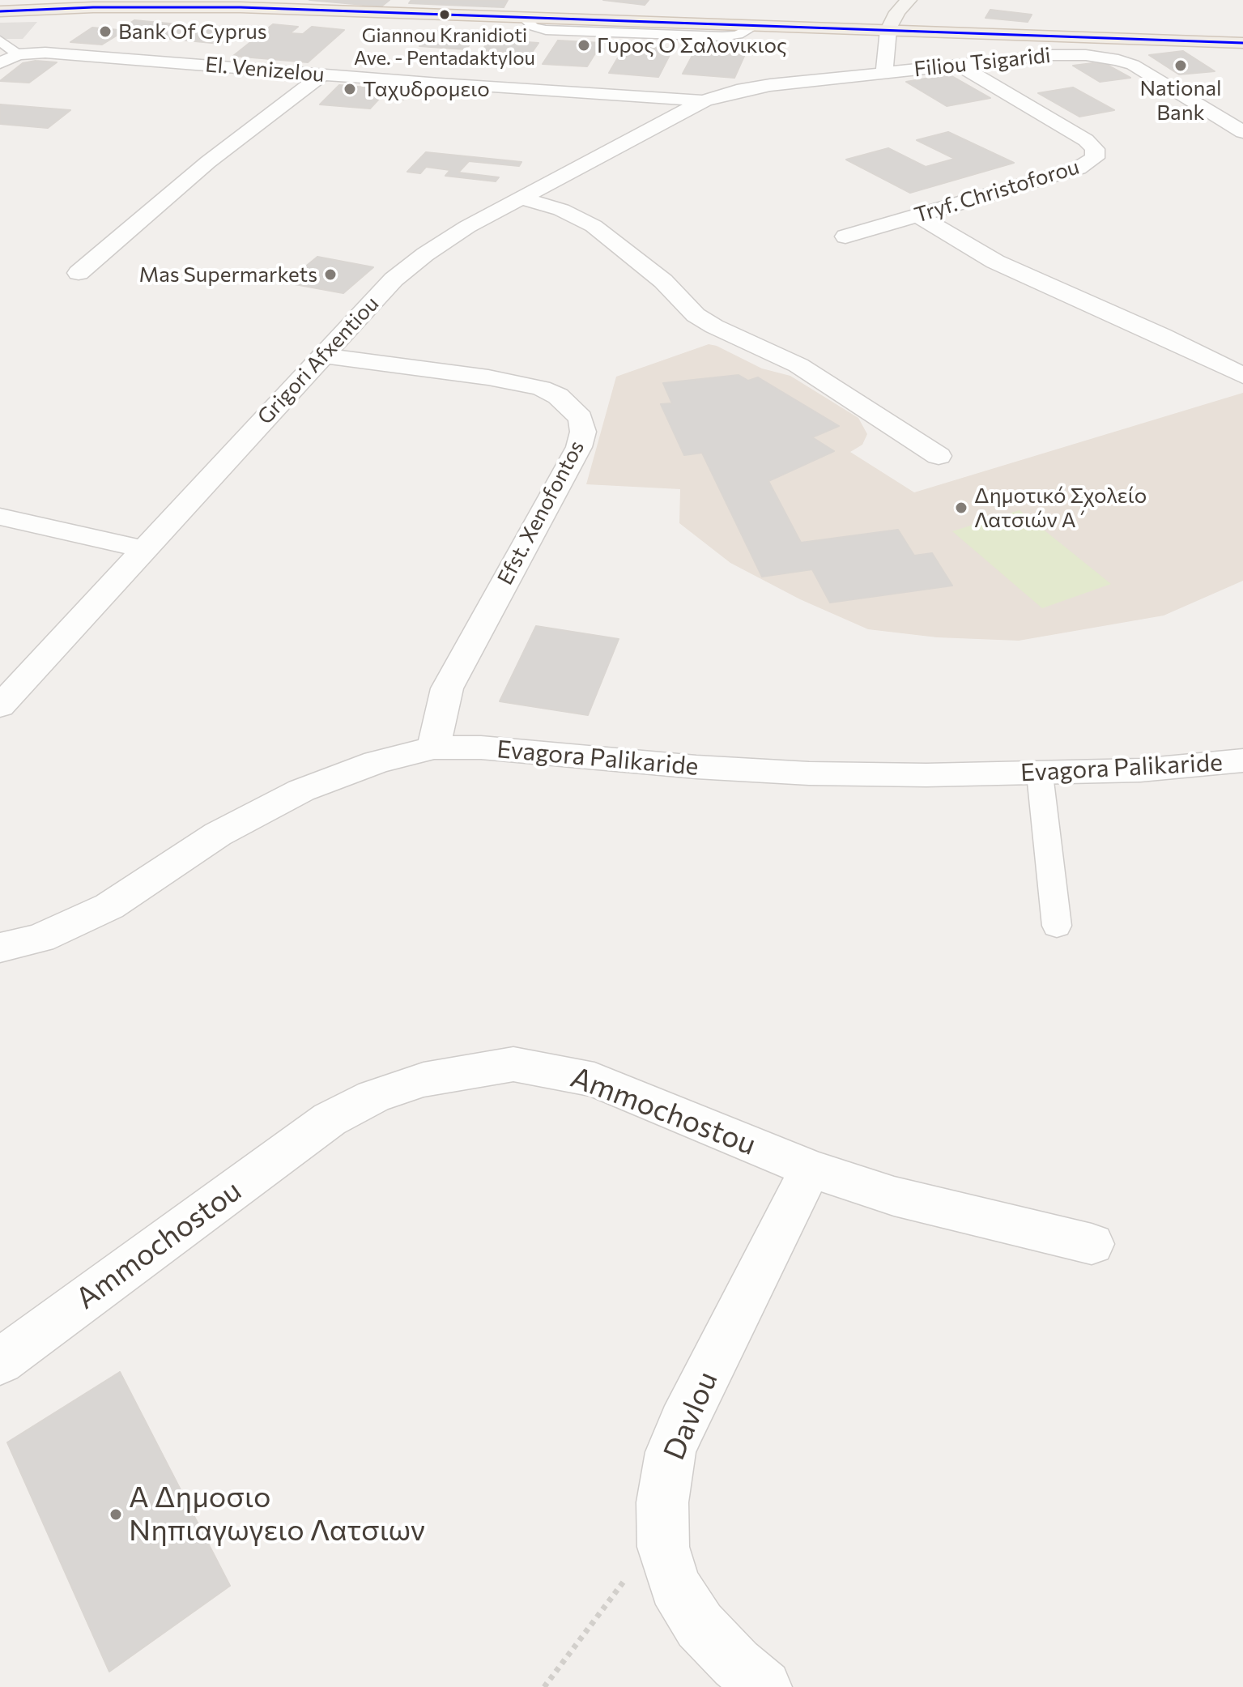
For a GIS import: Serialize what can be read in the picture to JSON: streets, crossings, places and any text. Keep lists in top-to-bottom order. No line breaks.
{"streets":{"street":["Filiou Tsigaridi","El. Venizelou","Tryf. Christoforou","Grigori Afxentiou","Efst. Xenofontos","Evagora Palikaride","Ammochostou","Davlou"]},"crossings":[["Filiou Tsigaridi","El. Venizelou"],["Filiou Tsigaridi","Tryf. Christoforou"],["Filiou Tsigaridi","Grigori Afxentiou"],["El. Venizelou","Grigori Afxentiou"],["Grigori Afxentiou","Efst. Xenofontos"],["Efst. Xenofontos","Evagora Palikaride"],["Ammochostou","Davlou"]],"places":["Giannou Kranidioti Ave. - Pentadaktylou","Bank Of Cyprus","Γυρος Ο Σαλονικιος","National Bank","Ταχυδρομειο","Mas Supermarkets","Δημοτικό Σχολείο Λατσιών Α΄","Α Δημοσιο Νηπιαγωγειο Λατσιων"]}
